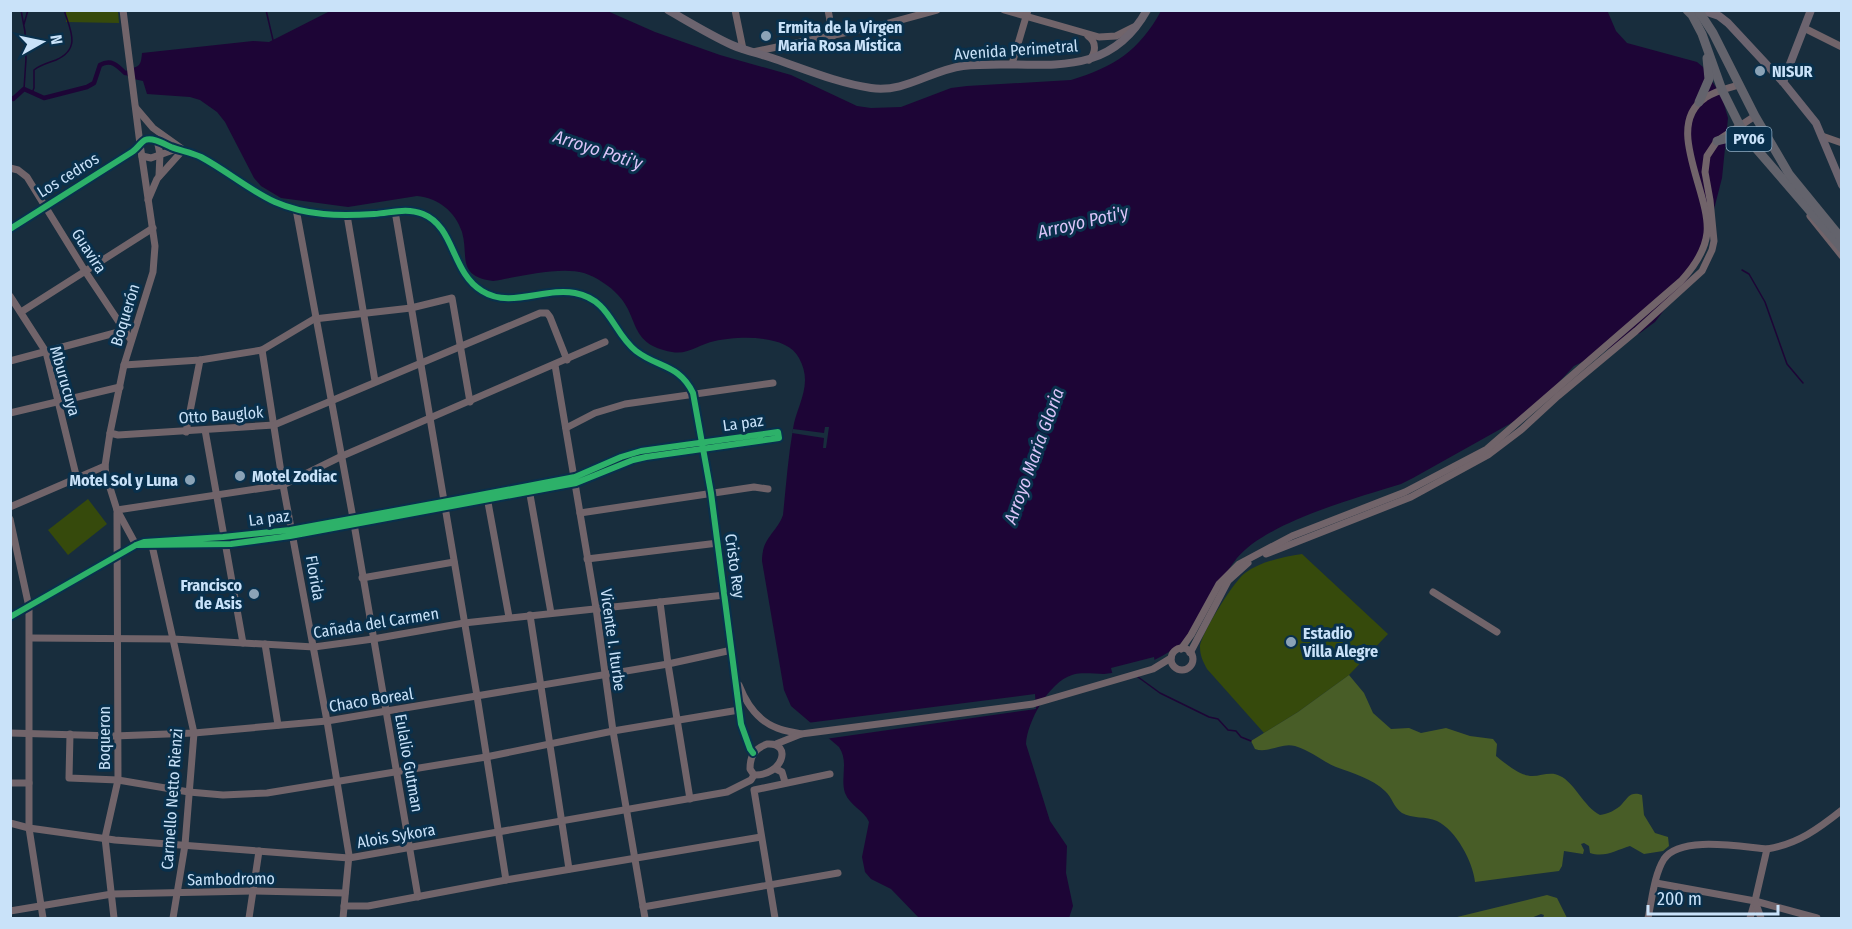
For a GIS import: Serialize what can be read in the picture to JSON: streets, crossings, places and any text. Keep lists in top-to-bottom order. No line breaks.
{"streets":{"highway":["PY06"],"main road":["Avenida Perimetral"],"street":["Los cedros","Guavira","Boquerón","Mburucuya","Otto Bauglok","La paz","Cristo Rey","Florida","Cañada del Carmen","Vicente I. Iturbe","Chaco Boreal","Boqueron","Eulalio Gutman","Carmello Netto Rienzi","Alois Sykora","Sambodromo"]},"crossings":[["Los cedros","Guavira"],["Los cedros","Boquerón"],["Guavira","Boquerón"],["Boquerón","Otto Bauglok"],["Boquerón","La paz"],["Boquerón","Boqueron"],["Otto Bauglok","Florida"],["Otto Bauglok","Eulalio Gutman"],["La paz","Cristo Rey"],["La paz","Florida"],["La paz","Vicente I. Iturbe"],["La paz","Boqueron"],["La paz","Eulalio Gutman"],["La paz","Carmello Netto Rienzi"],["Cristo Rey","Cañada del Carmen"],["Cristo Rey","Chaco Boreal"],["Cristo Rey","Alois Sykora"],["Florida","Cañada del Carmen"],["Florida","Chaco Boreal"],["Florida","Alois Sykora"],["Florida","Sambodromo"],["Cañada del Carmen","Vicente I. Iturbe"],["Cañada del Carmen","Boqueron"],["Cañada del Carmen","Eulalio Gutman"],["Cañada del Carmen","Carmello Netto Rienzi"],["Vicente I. Iturbe","Chaco Boreal"],["Vicente I. Iturbe","Alois Sykora"],["Chaco Boreal","Boqueron"],["Chaco Boreal","Eulalio Gutman"],["Chaco Boreal","Carmello Netto Rienzi"],["Boqueron","Alois Sykora"],["Boqueron","Sambodromo"],["Eulalio Gutman","Alois Sykora"],["Carmello Netto Rienzi","Alois Sykora"],["Carmello Netto Rienzi","Sambodromo"]],"water":["Arroyo Poti'y","Arroyo María Gloria"],"places":["Ermita de la Virgen Maria Rosa Mística","NISUR","Motel Zodiac","Motel Sol y Luna","Francisco de Asis","Estadio Villa Alegre"],"scale_bar":"200 m","north":"right"}
